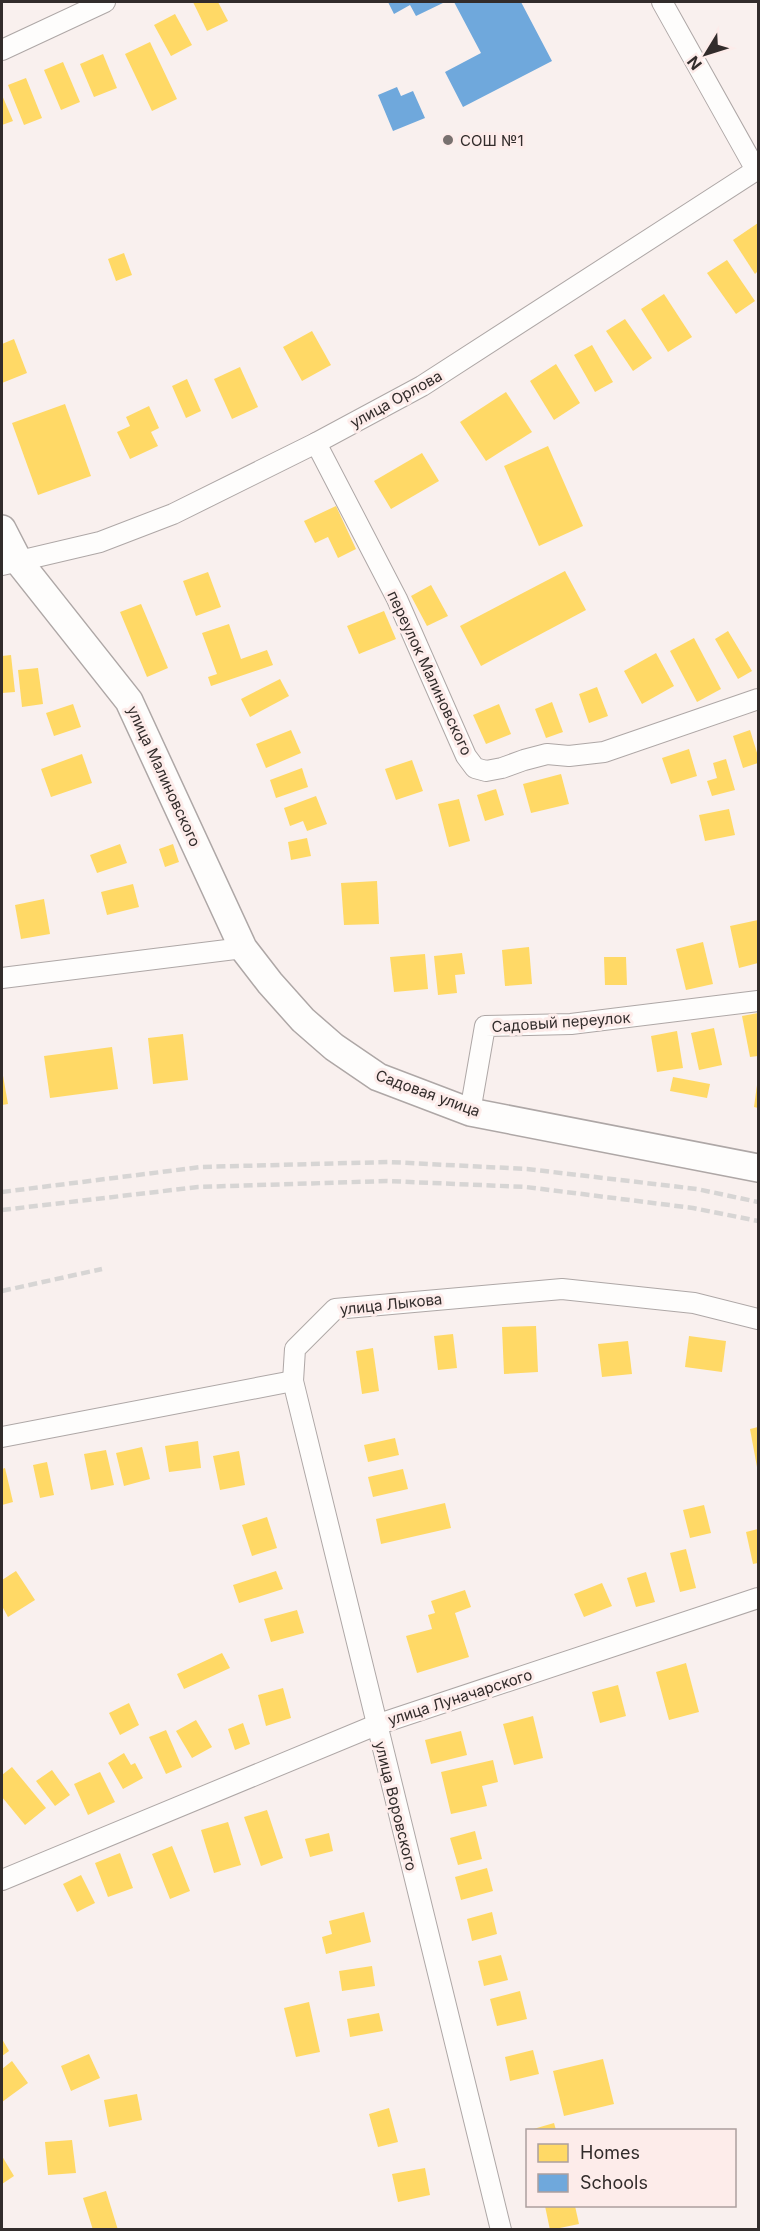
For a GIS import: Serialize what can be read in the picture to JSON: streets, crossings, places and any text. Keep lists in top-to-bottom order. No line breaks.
{"streets":{"street":["улица Орлова","переулок Малиновского","улица Малиновского","Садовый переулок","Садовая улица","улица Лыкова","улица Луначарского","улица Воровского"]},"crossings":[["улица Орлова","переулок Малиновского"],["улица Орлова","улица Малиновского"],["улица Малиновского","Садовая улица"],["Садовый переулок","Садовая улица"],["улица Лыкова","улица Воровского"],["улица Луначарского","улица Воровского"]],"places":["СОШ №1"],"legend":["Homes","Schools"],"north":"bottom left"}
